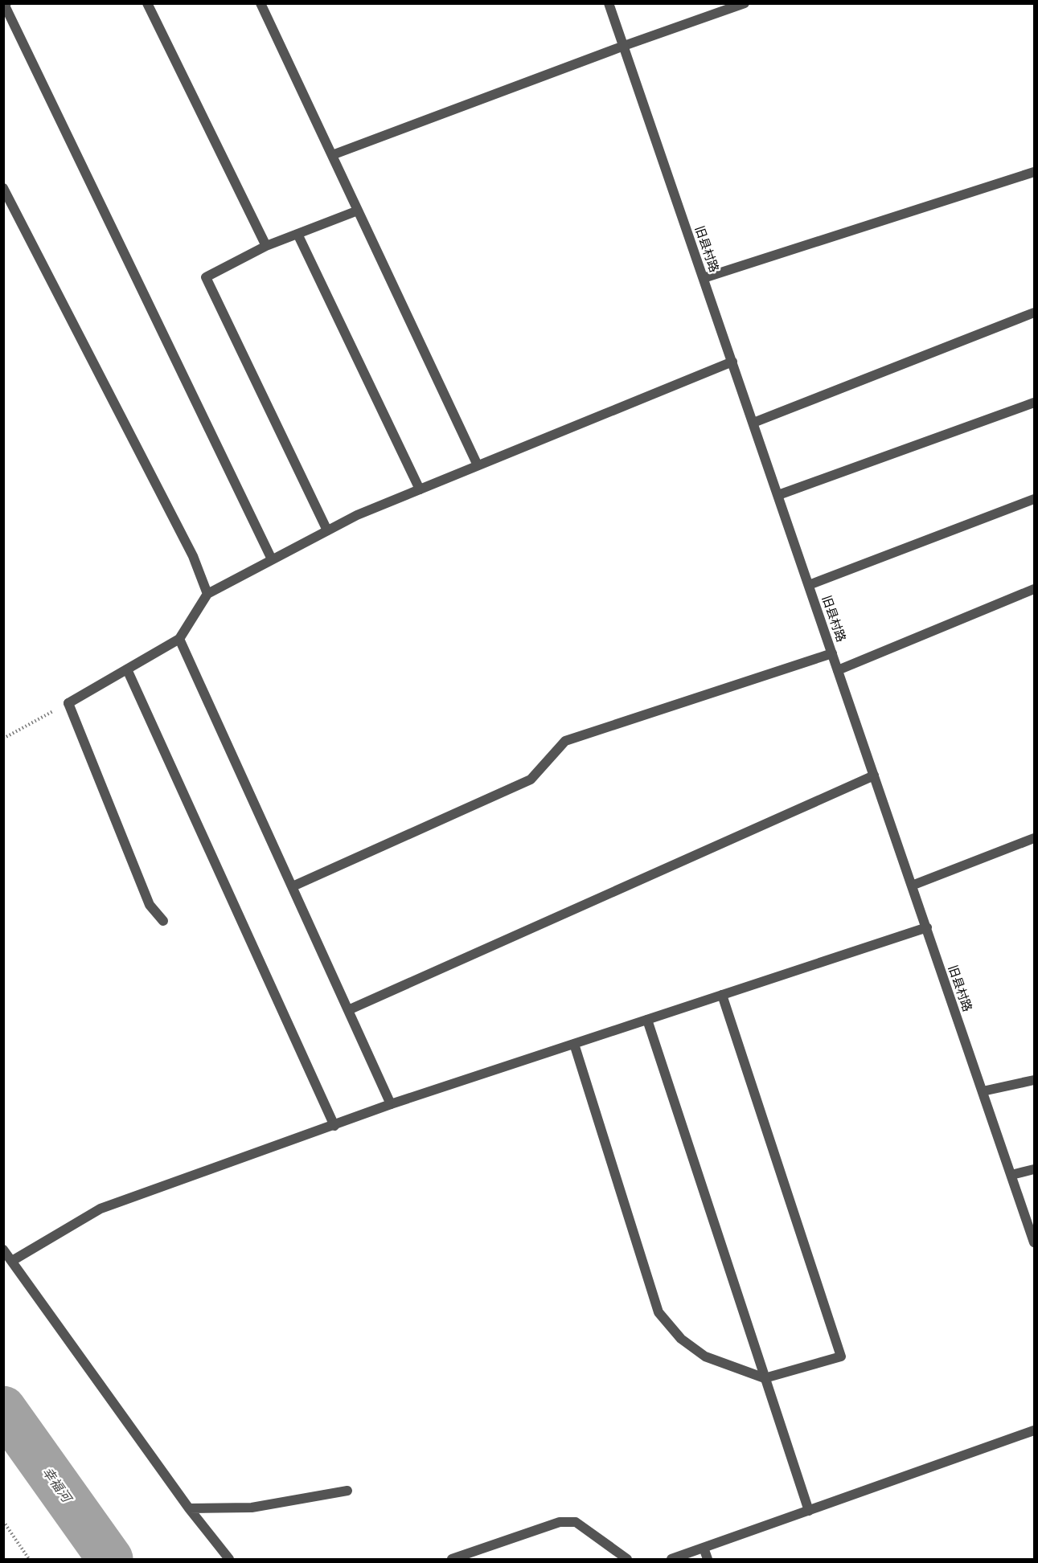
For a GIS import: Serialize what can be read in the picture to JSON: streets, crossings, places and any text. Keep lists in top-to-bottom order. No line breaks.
{"streets":{"street":["旧县村路"]},"water":["幸福河"]}
